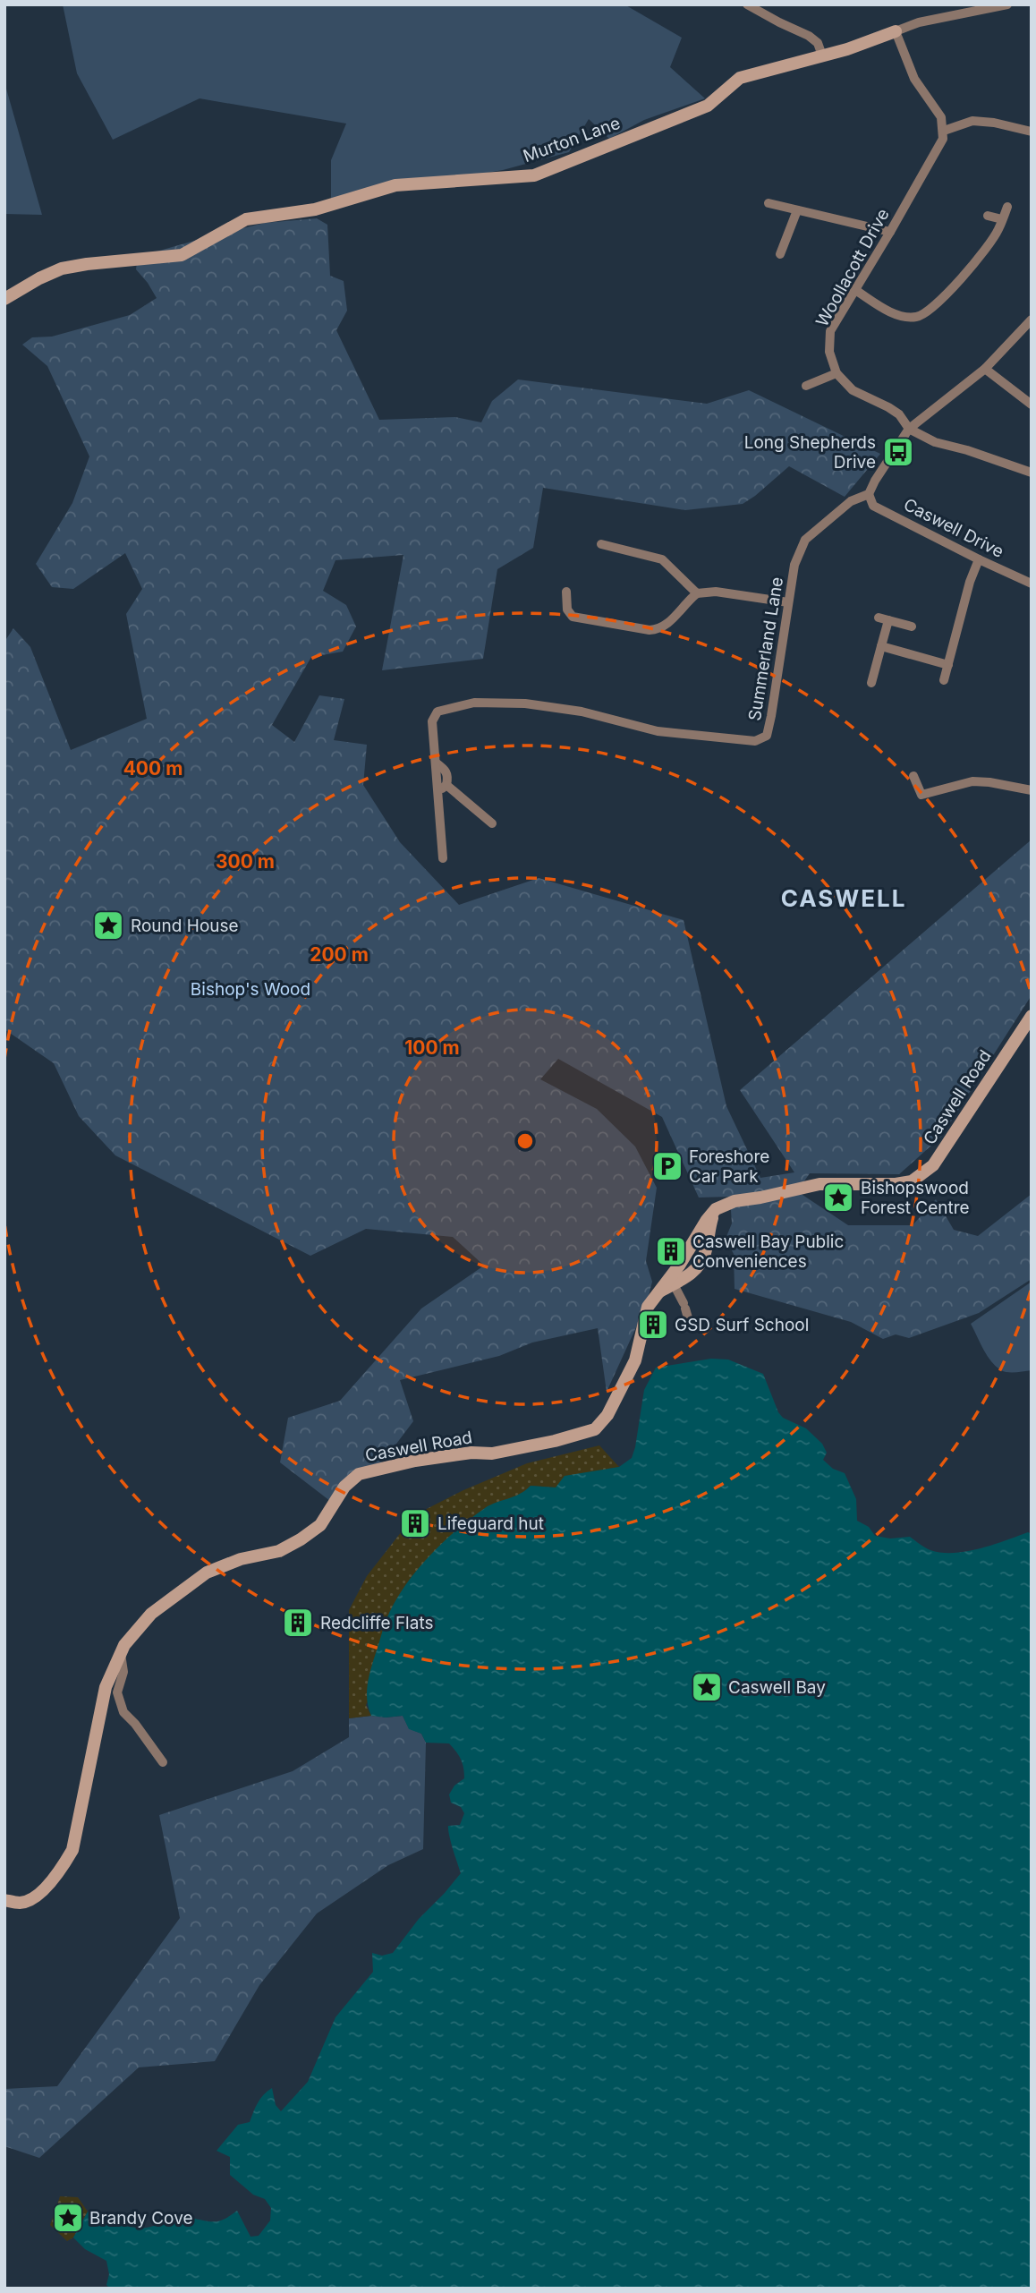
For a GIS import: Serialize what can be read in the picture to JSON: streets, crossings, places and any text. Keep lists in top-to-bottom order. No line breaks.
{"streets":{"street":["Murton Lane","Woollacott Drive","Caswell Drive","Summerland Lane","Caswell Road"]},"crossings":[["Caswell Drive","Summerland Lane"]],"districts":["CASWELL"],"parks":["Bishop's Wood"],"places":{"bus stop":["Long Shepherds Drive"],"place":["Round House","Bishopswood Forest Centre","Caswell Bay","Brandy Cove"],"parking":["Foreshore Car Park"],"building":["Caswell Bay Public Conveniences","GSD Surf School","Lifeguard hut","Redcliffe Flats"]},"rings":["400 m","300 m","200 m","100 m"]}
